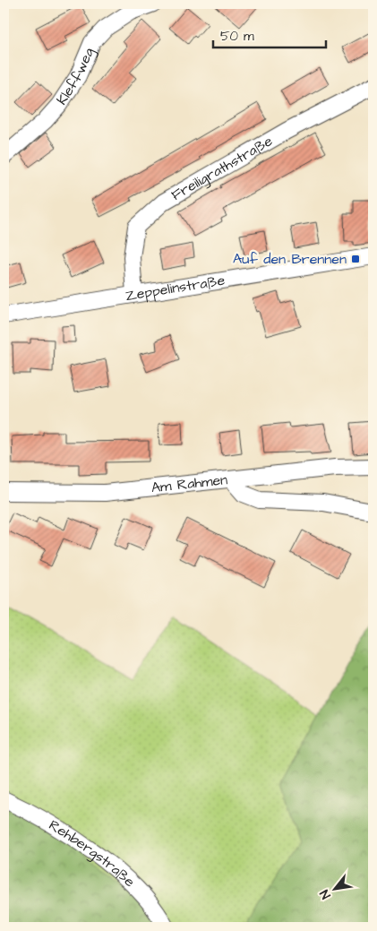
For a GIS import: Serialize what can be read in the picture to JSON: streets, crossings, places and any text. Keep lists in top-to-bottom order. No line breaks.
{"streets":{"street":["Kleffweg","Freiligrathstraße","Zeppelinstraße","Am Rahmen","Rehbergstraße"]},"crossings":[["Freiligrathstraße","Zeppelinstraße"]],"places":{"transit":["Auf den Brennen"]},"scale_bar":"50 m","north":"bottom left"}
